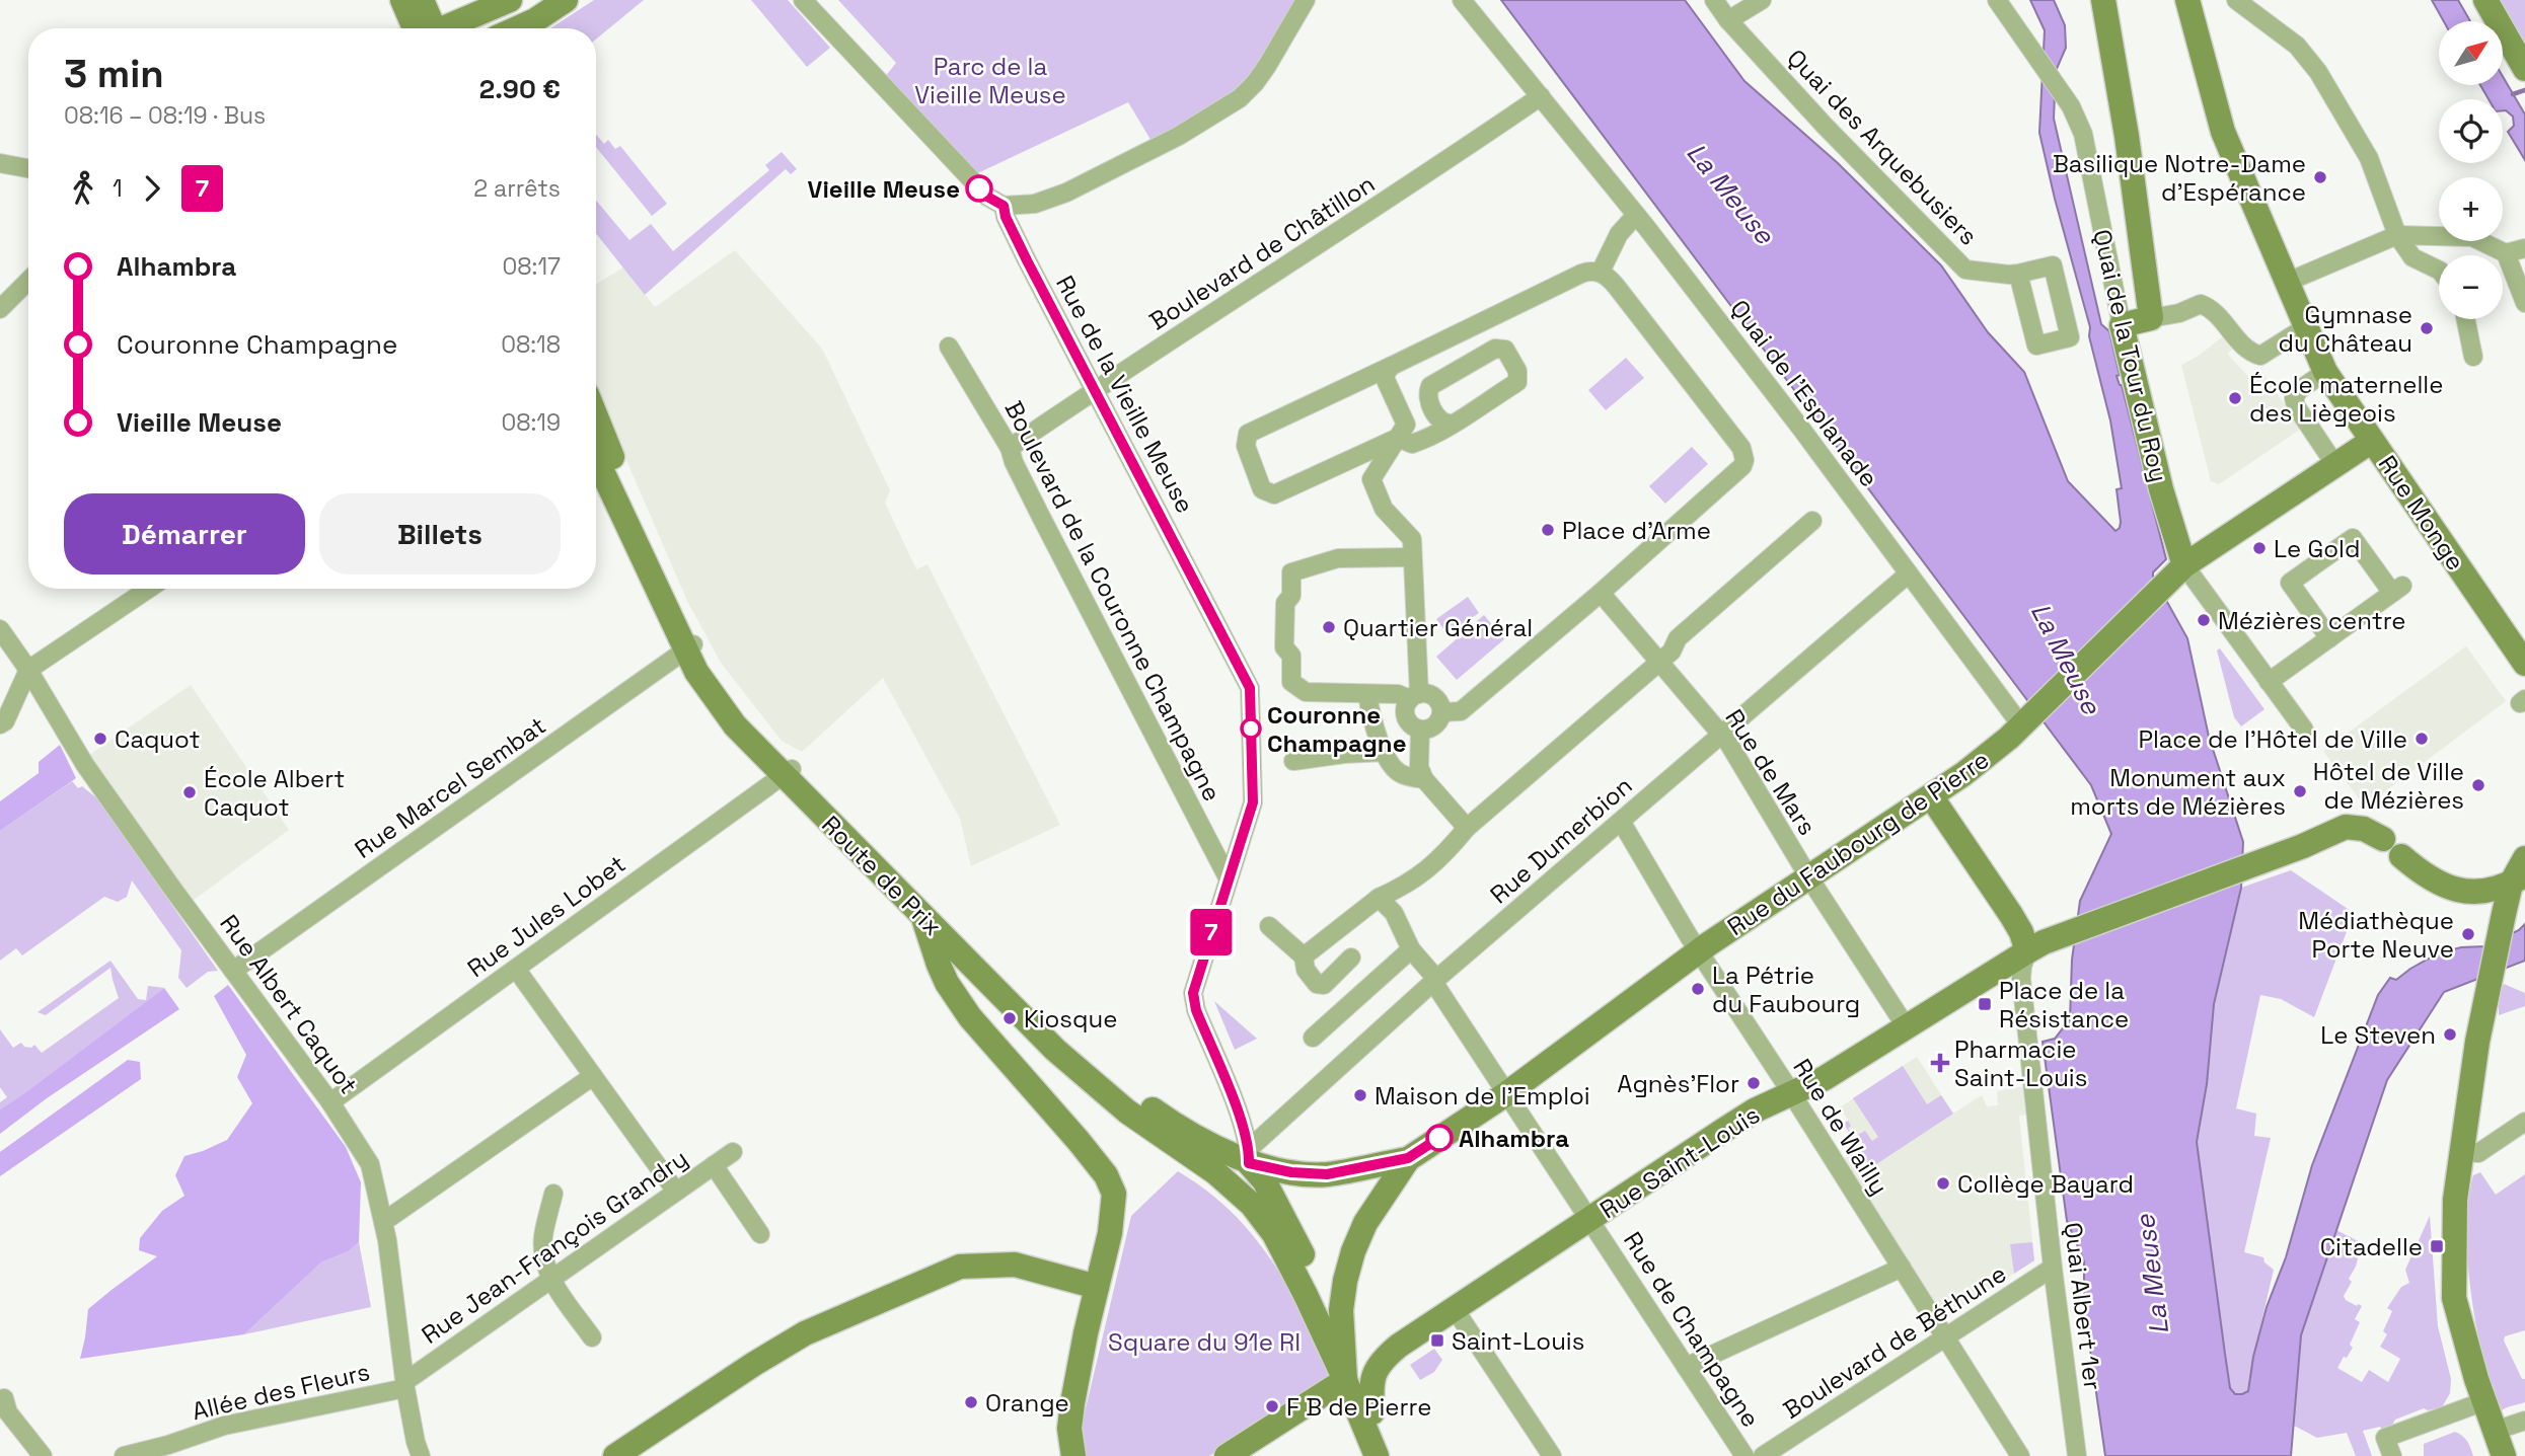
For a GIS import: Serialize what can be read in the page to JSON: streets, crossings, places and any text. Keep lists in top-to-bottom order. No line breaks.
{"streets":{"main road":["Quai de la Tour du Roy","Rue Monge","Rue du Faubourg de Pierre","Route de Prix","Rue Saint-Louis"],"street":["Quai des Arquebusiers","Boulevard de Châtillon","Quai de l'Esplanade","Rue de la Vieille Meuse","Boulevard de la Couronne Champagne","Rue de Mars","Rue Marcel Sembat","Rue Dumerbion","Rue Jules Lobet","Rue Albert Caquot","Rue de Wailly","Rue Jean-François Grandry","Quai Albert 1er","Rue de Champagne","Boulevard de Béthune","Allée des Fleurs"]},"crossings":[["Boulevard de Châtillon","Quai de l'Esplanade"],["Boulevard de Châtillon","Rue de la Vieille Meuse"],["Boulevard de Châtillon","Boulevard de la Couronne Champagne"],["Quai de la Tour du Roy","Rue du Faubourg de Pierre"],["Quai de l'Esplanade","Rue Dumerbion"],["Quai de l'Esplanade","Rue du Faubourg de Pierre"],["Rue de la Vieille Meuse","Boulevard de la Couronne Champagne"],["Rue Monge","Rue du Faubourg de Pierre"],["Rue de Mars","Rue Dumerbion"],["Rue de Mars","Rue du Faubourg de Pierre"],["Rue de Mars","Rue Saint-Louis"],["Rue Marcel Sembat","Route de Prix"],["Rue Marcel Sembat","Rue Albert Caquot"],["Rue Dumerbion","Route de Prix"],["Rue Dumerbion","Rue de Wailly"],["Rue Dumerbion","Rue de Champagne"],["Rue du Faubourg de Pierre","Route de Prix"],["Rue du Faubourg de Pierre","Rue de Wailly"],["Rue du Faubourg de Pierre","Rue de Champagne"],["Route de Prix","Rue Jules Lobet"],["Rue Jules Lobet","Rue Albert Caquot"],["Rue Albert Caquot","Rue Jean-François Grandry"],["Rue Albert Caquot","Allée des Fleurs"],["Rue de Wailly","Rue Saint-Louis"],["Rue de Wailly","Boulevard de Béthune"],["Rue Saint-Louis","Quai Albert 1er"],["Rue Saint-Louis","Rue de Champagne"],["Rue Jean-François Grandry","Allée des Fleurs"],["Quai Albert 1er","Boulevard de Béthune"]],"water":["La Meuse"],"parks":["Parc de la Vieille Meuse","Square du 91e RI"],"places":{"other":["Basilique Notre-Dame d'Espérance","Vieille Meuse","Gymnase du Château","École maternelle des Liègeois","Place d'Arme","Le Gold","Mézières centre","Quartier Général","Couronne Champagne","Caquot","Place de l'Hôtel de Ville","Hôtel de Ville de Mézières","Monument aux morts de Mézières","École Albert Caquot","Médiathèque Porte Neuve","La Pétrie du Faubourg","Kiosque","Le Steven","Agnès'Flor","Maison de l'Emploi","Alhambra","Collège Bayard","Orange","F B de Pierre"],"transit":["Place de la Résistance","Citadelle","Saint-Louis"],"health":["Pharmacie Saint-Louis"]},"lines":["bus line 7"],"north":"top right","page":{"on_map":"7","map_buttons":["+","−"],"heading":["3 min","08:16 – 08:19 · Bus","2.90 €"],"legs":["1","7","2 arrêts"],"list":[{"name":"Alhambra","value":"08:17"},{"name":"Couronne Champagne","value":"08:18"},{"name":"Vieille Meuse","value":"08:19"}],"buttons":["Démarrer","Billets"]}}
